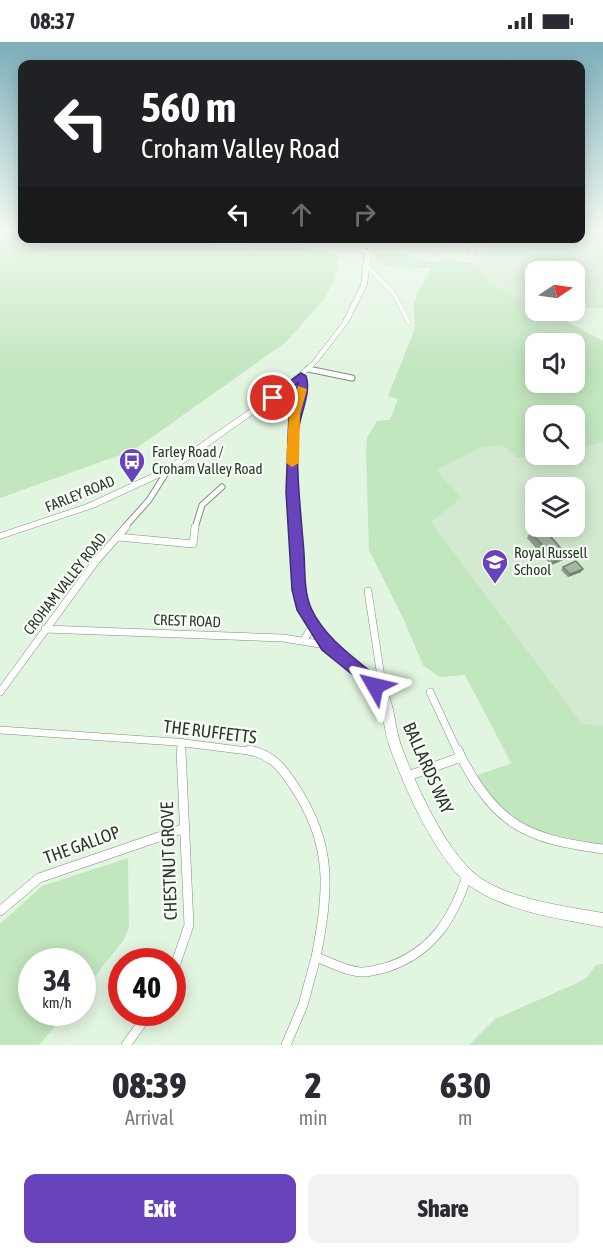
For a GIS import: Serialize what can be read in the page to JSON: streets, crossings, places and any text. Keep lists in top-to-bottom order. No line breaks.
{"streets":{"street":["FARLEY ROAD","CROHAM VALLEY ROAD","CREST ROAD","THE RUFFETTS","BALLARDS WAY","THE GALLOP","CHESTNUT GROVE"]},"crossings":[["FARLEY ROAD","CROHAM VALLEY ROAD"],["CROHAM VALLEY ROAD","CREST ROAD"],["CROHAM VALLEY ROAD","BALLARDS WAY"],["CREST ROAD","BALLARDS WAY"],["THE RUFFETTS","CHESTNUT GROVE"],["THE GALLOP","CHESTNUT GROVE"]],"places":{"bus stop":["Farley Road / Croham Valley Road"],"school or university":["Royal Russell School"]},"north":"right","page":{"status":"08:37","turn":["560 m","Croham Valley Road"],"speed":"34 km/h","limit":"40","eta":["08:39","Arrival","2","min","630","m"],"buttons":["Exit","Share"]}}
